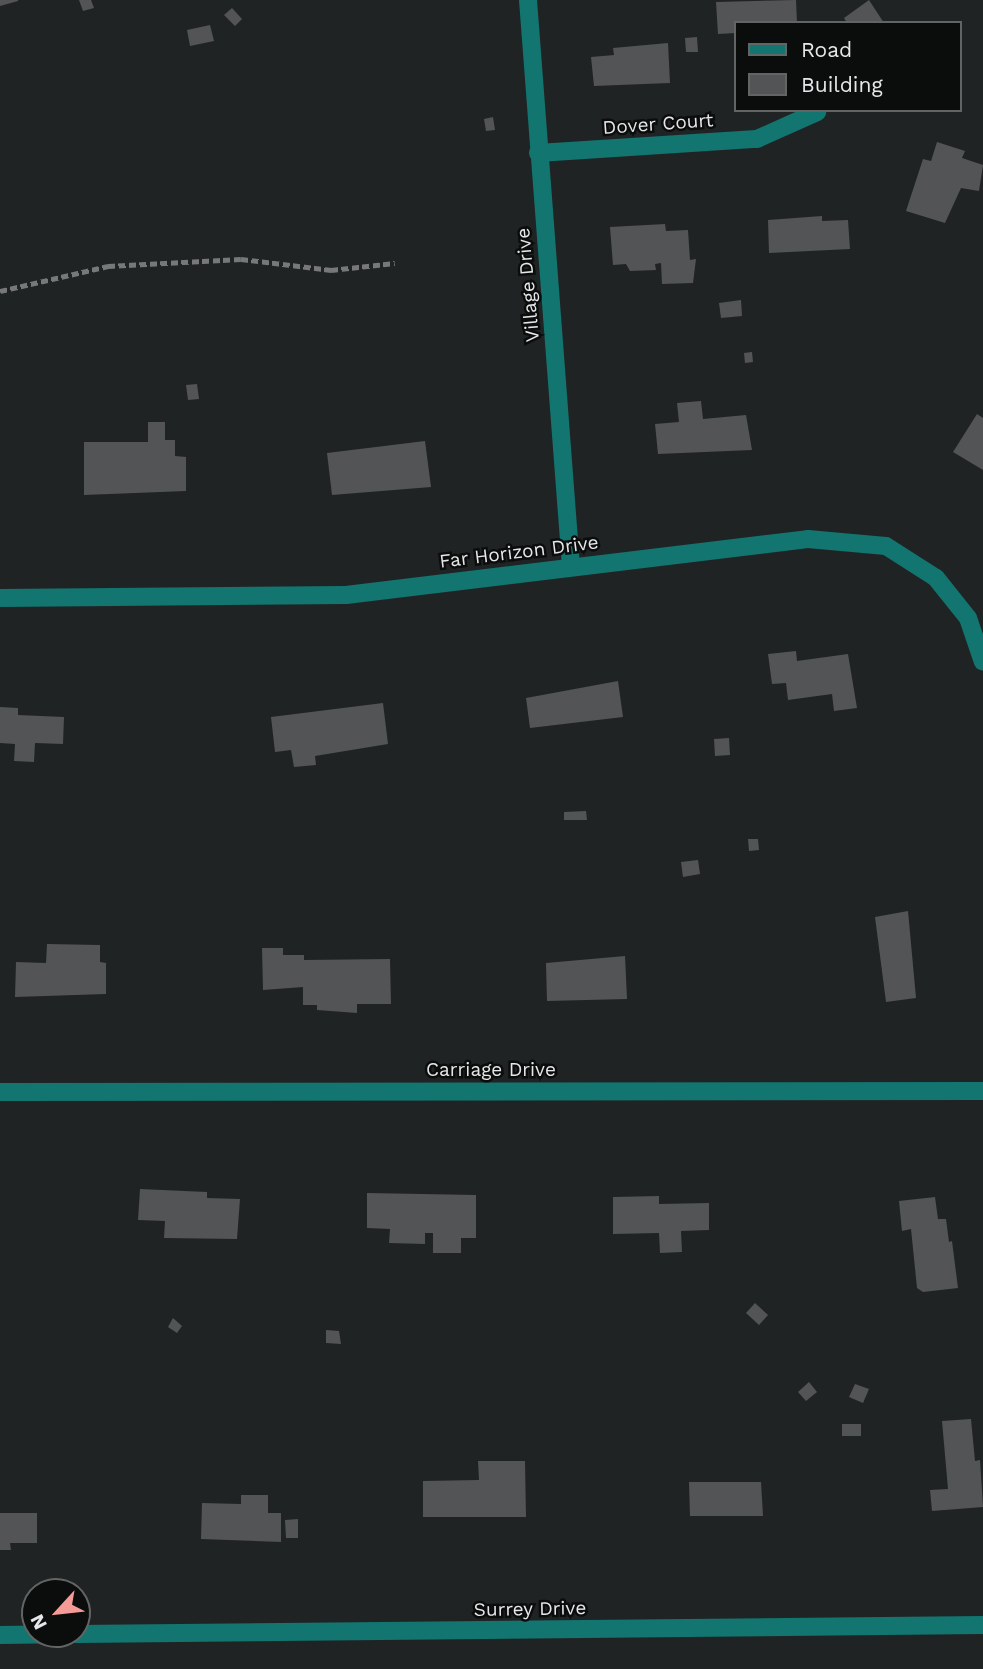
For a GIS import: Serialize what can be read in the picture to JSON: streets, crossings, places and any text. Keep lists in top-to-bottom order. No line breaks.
{"streets":{"street":["Dover Court","Village Drive","Far Horizon Drive","Carriage Drive","Surrey Drive"]},"crossings":[["Dover Court","Village Drive"],["Village Drive","Far Horizon Drive"]],"legend":["Road","Building"],"north":"bottom left"}
